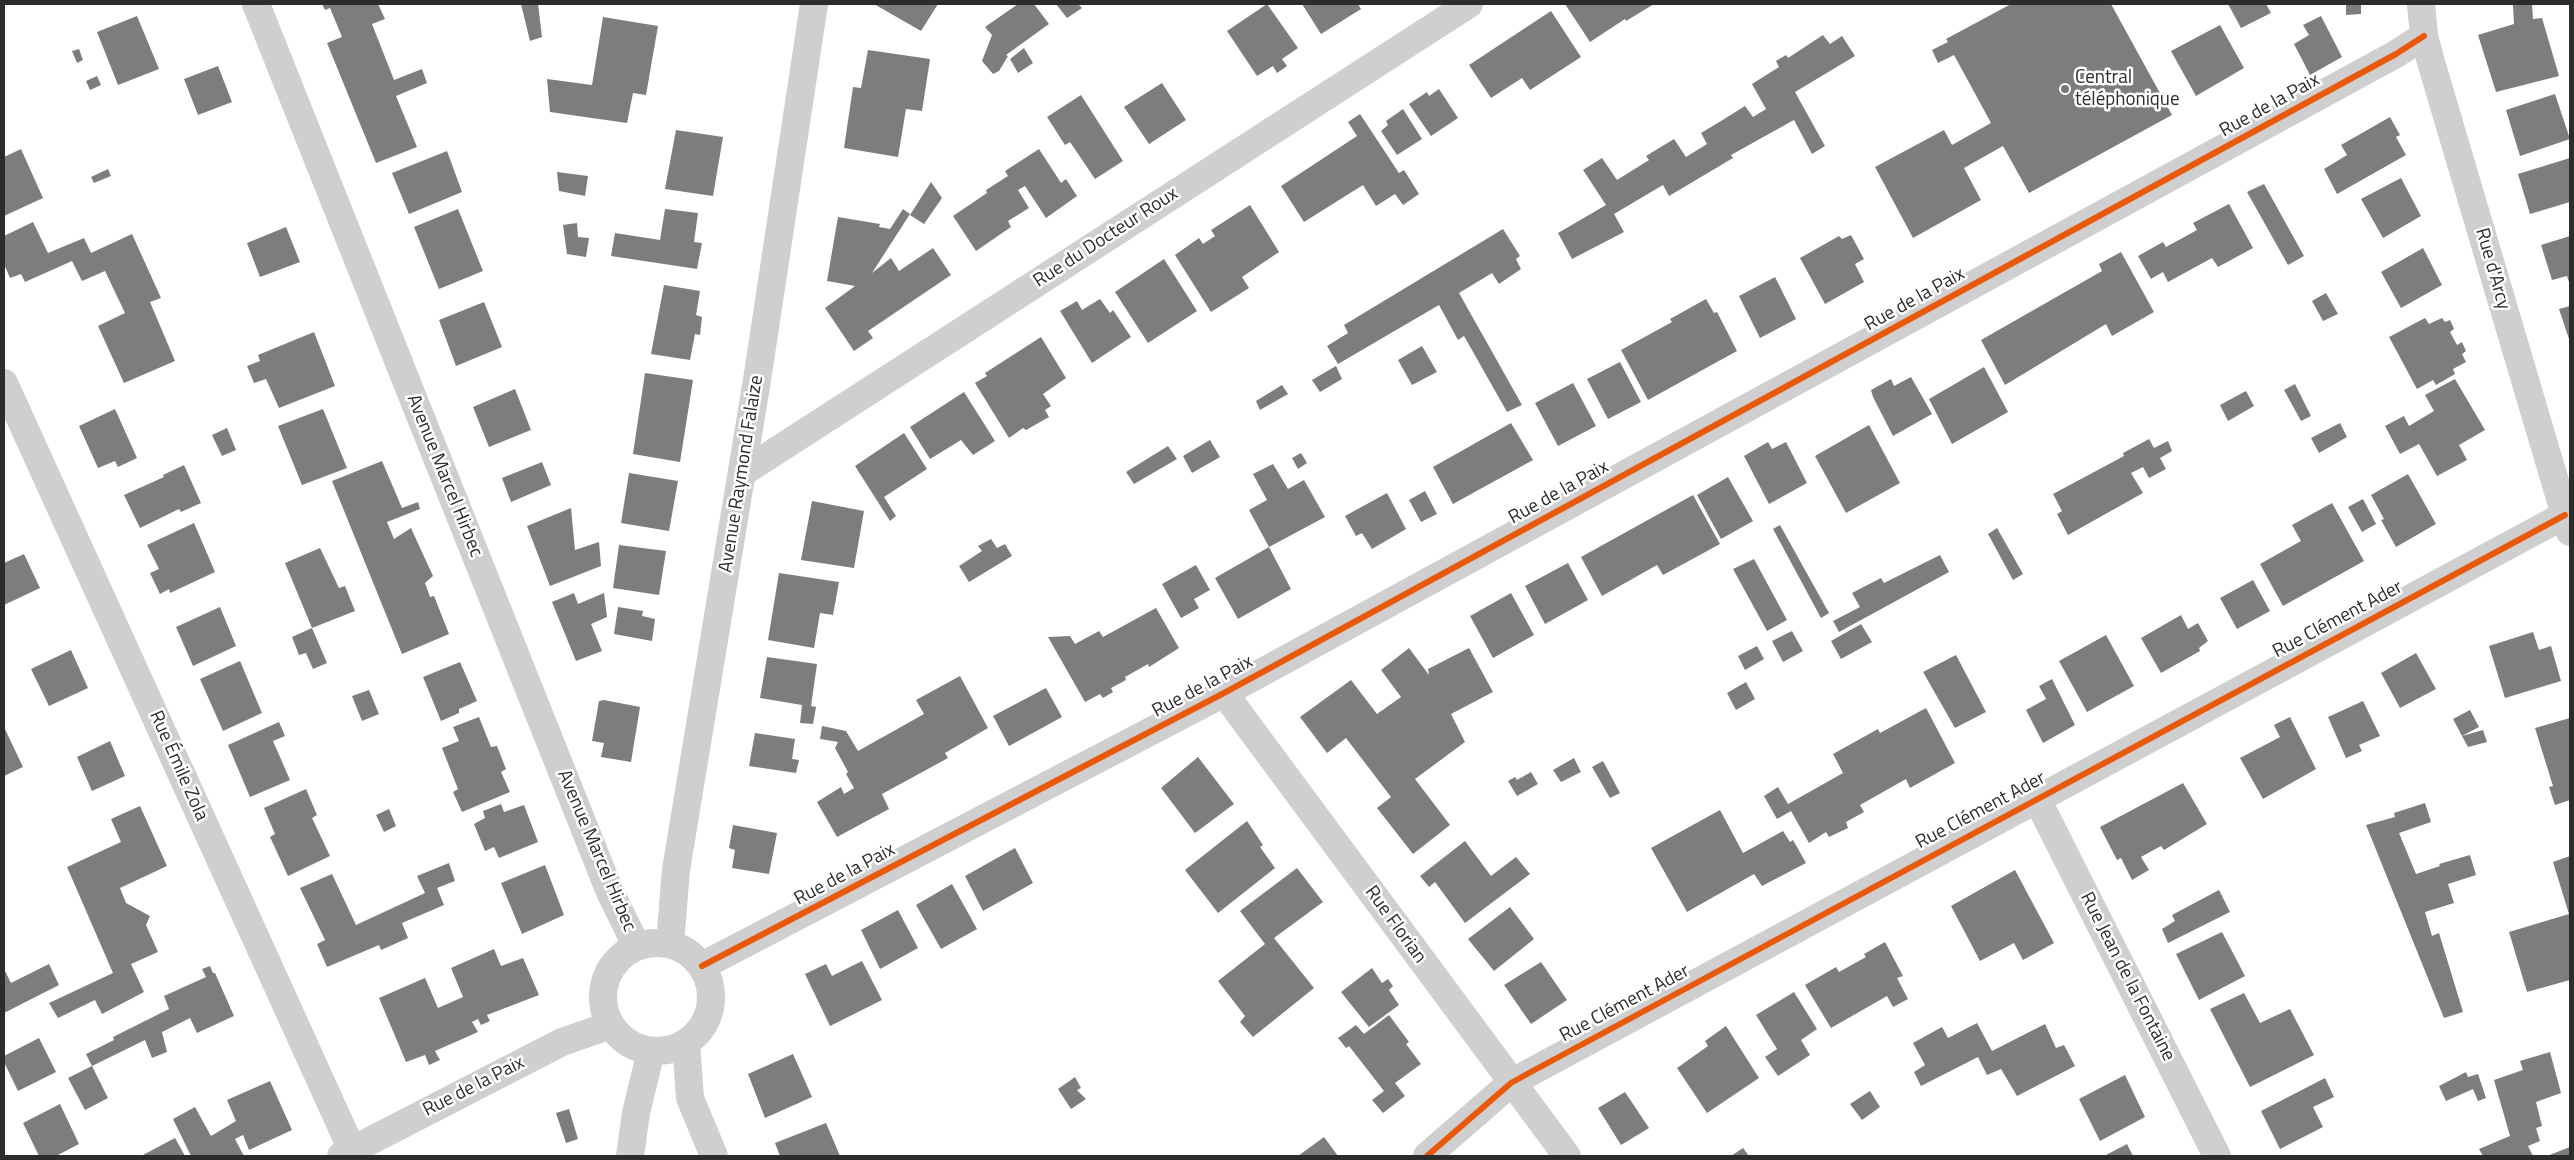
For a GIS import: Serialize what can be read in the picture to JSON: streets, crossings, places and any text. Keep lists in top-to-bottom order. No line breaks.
{"streets":{"street":["Rue de la Paix","Rue du Docteur Roux","Rue d'Arcy","Avenue Raymond Falaize","Avenue Marcel Hirbec","Rue Clément Ader","Rue Émile Zola","Rue Florian","Rue Jean de la Fontaine"]},"crossings":[["Rue de la Paix","Rue d'Arcy"],["Rue de la Paix","Avenue Raymond Falaize"],["Rue de la Paix","Avenue Marcel Hirbec"],["Rue de la Paix","Rue Émile Zola"],["Rue de la Paix","Rue Florian"],["Rue du Docteur Roux","Avenue Raymond Falaize"],["Rue d'Arcy","Rue Clément Ader"],["Avenue Raymond Falaize","Avenue Marcel Hirbec"],["Rue Clément Ader","Rue Florian"],["Rue Clément Ader","Rue Jean de la Fontaine"]],"places":["Central téléphonique"]}
